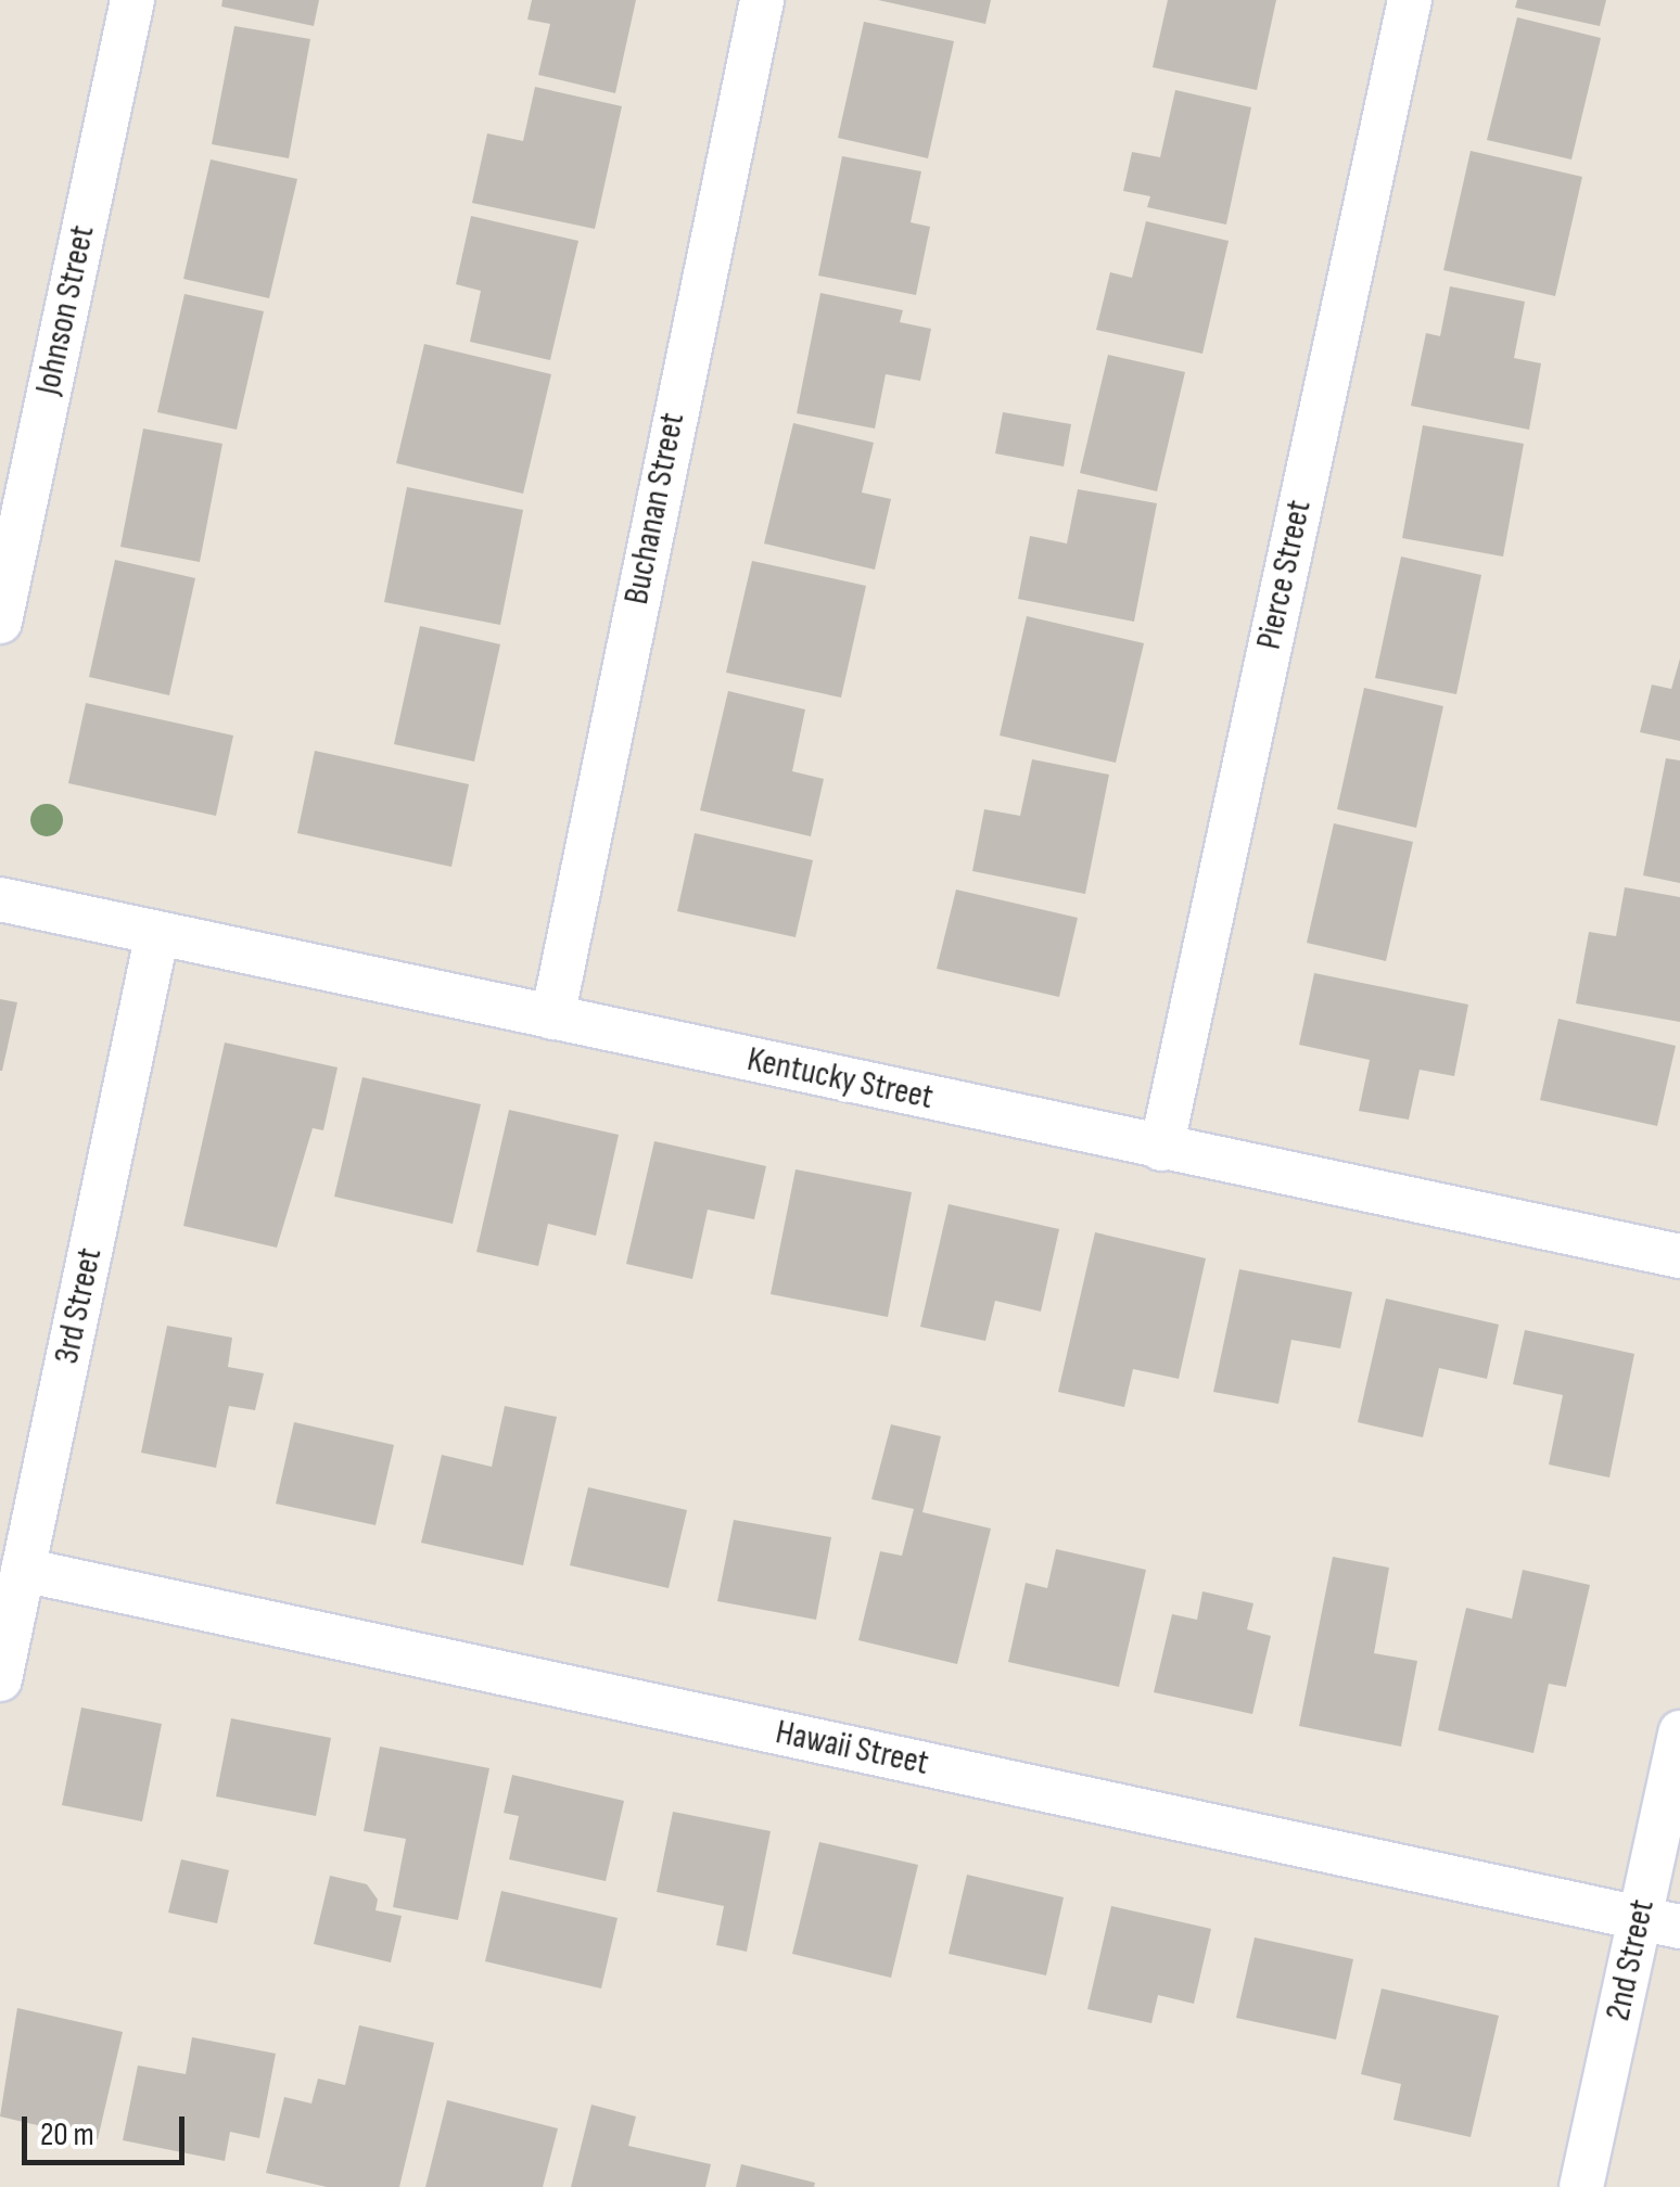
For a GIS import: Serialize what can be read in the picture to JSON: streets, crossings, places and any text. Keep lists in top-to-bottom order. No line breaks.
{"streets":{"street":["Johnson Street","Buchanan Street","Pierce Street","Kentucky Street","3rd Street","Hawaii Street","2nd Street"]},"crossings":[["Buchanan Street","Kentucky Street"],["Pierce Street","Kentucky Street"],["Kentucky Street","3rd Street"],["3rd Street","Hawaii Street"],["Hawaii Street","2nd Street"]],"scale_bar":"20 m"}
